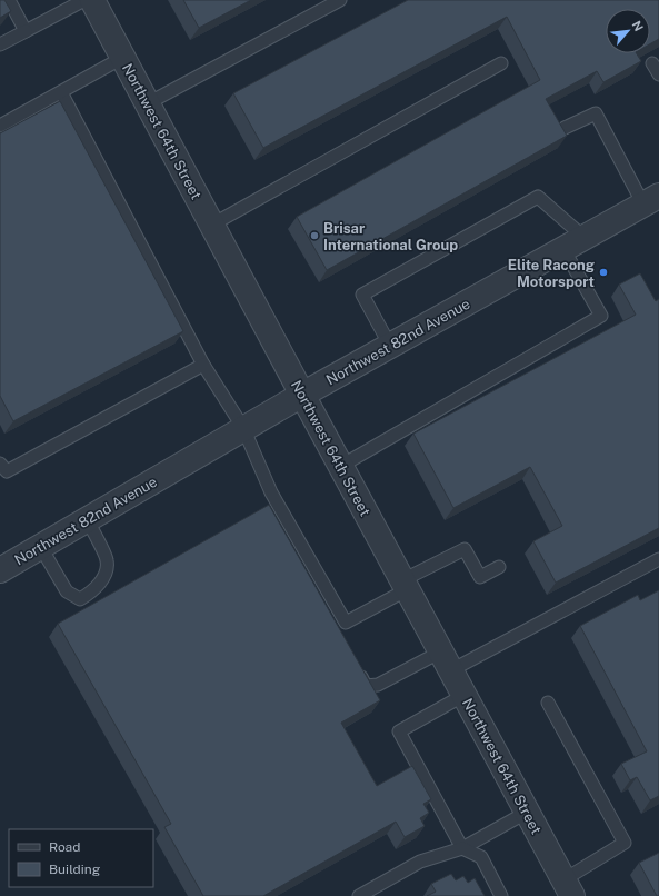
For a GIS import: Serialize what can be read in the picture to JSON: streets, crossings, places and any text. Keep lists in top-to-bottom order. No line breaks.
{"streets":{"street":["Northwest 64th Street","Northwest 82nd Avenue"]},"crossings":[["Northwest 64th Street","Northwest 82nd Avenue"]],"places":["Brisar International Group","Elite Racong Motorsport"],"legend":["Road","Building"],"north":"top right"}
